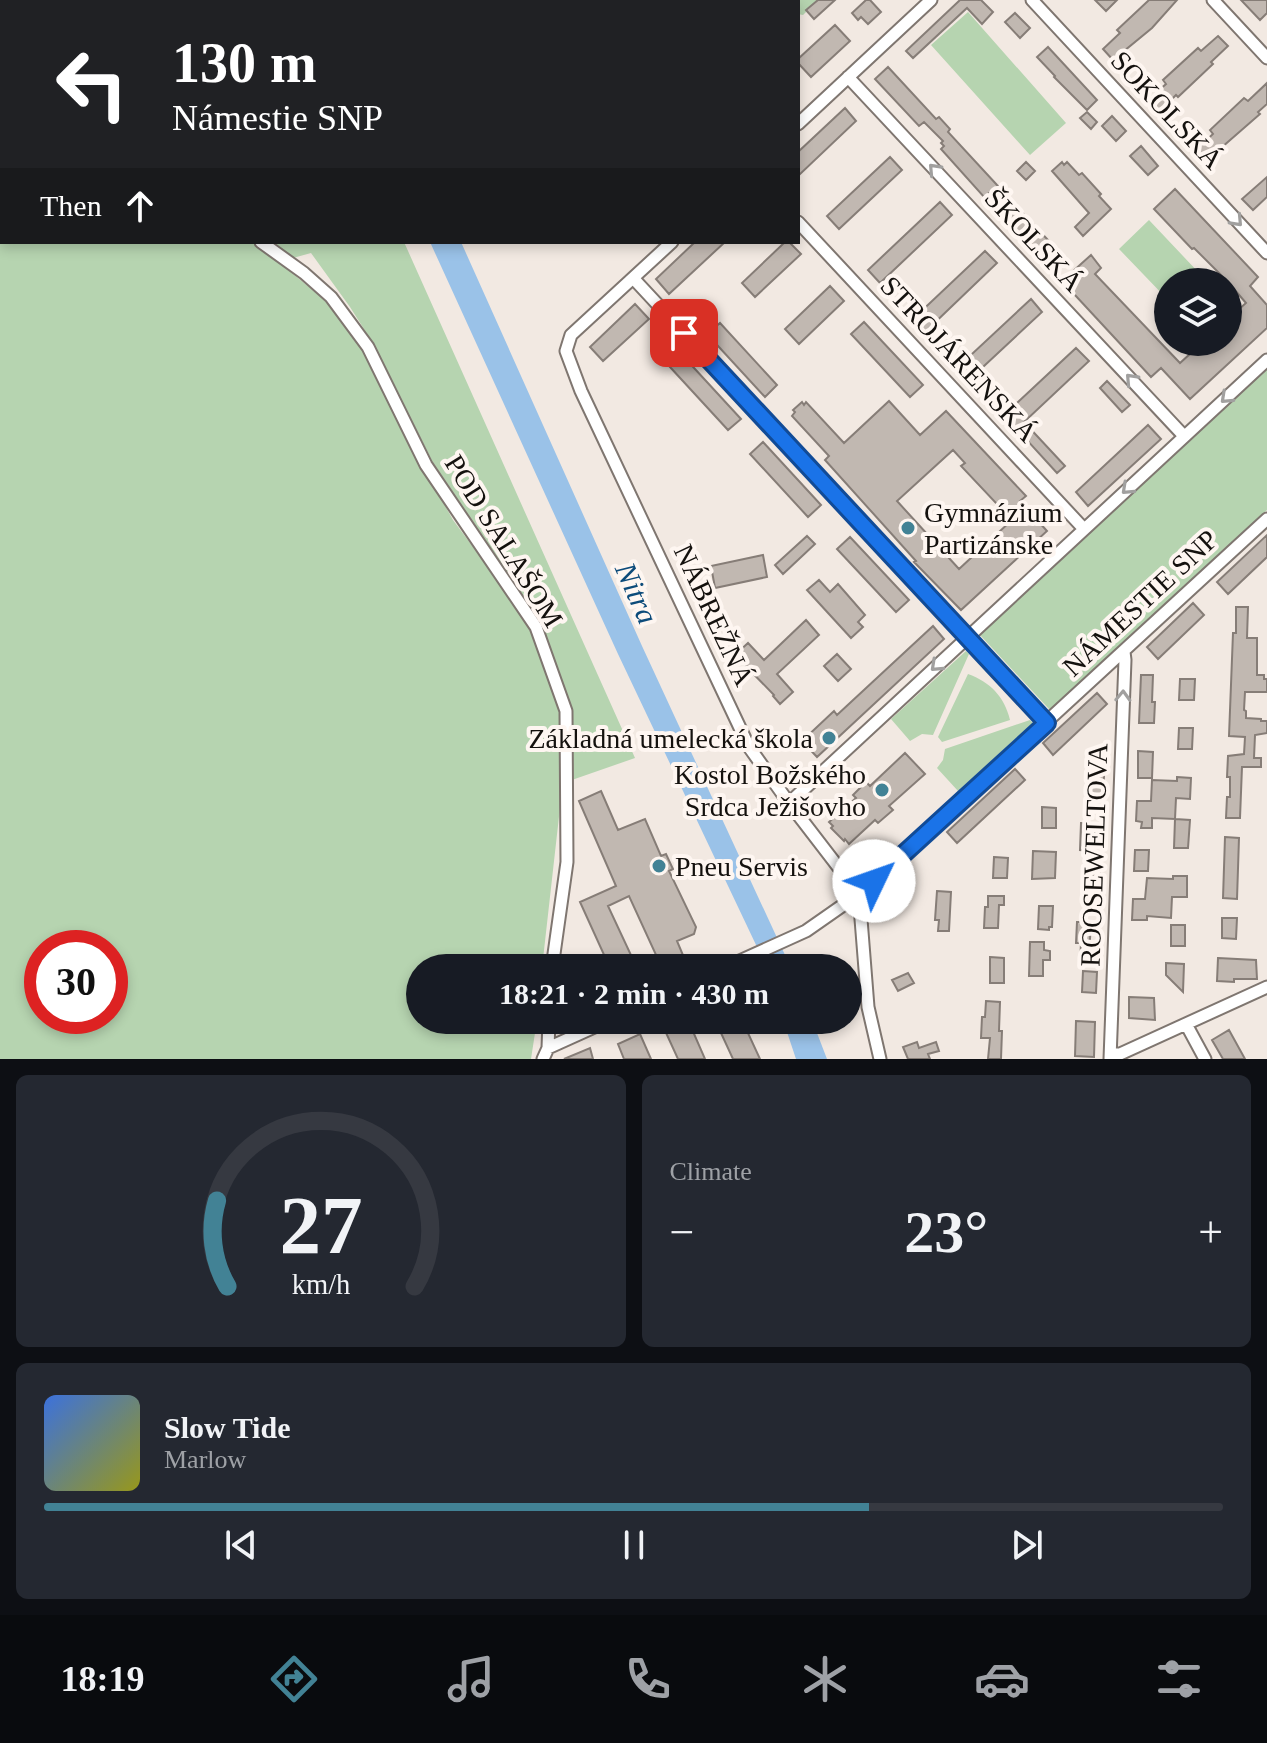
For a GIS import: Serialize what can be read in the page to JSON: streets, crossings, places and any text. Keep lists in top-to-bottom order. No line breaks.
{"streets":{"street":["SOKOLSKÁ","ŠKOLSKÁ","STROJÁRENSKÁ","POD SALAŠOM","NÁMESTIE SNP","NÁBREŽNÁ","ROOSEWELTOVA"]},"crossings":[["NÁMESTIE SNP","NÁBREŽNÁ"],["NÁMESTIE SNP","ROOSEWELTOVA"]],"one_way":["SOKOLSKÁ","ŠKOLSKÁ","ROOSEWELTOVA"],"water":["Nitra"],"places":["Gymnázium Partizánske","Základná umelecká škola","Kostol Božského Srdca Ježišovho","Pneu Servis"],"page":{"turn":["130 m","Námestie SNP"],"then":"Then","limit":"30","trip":"18:21 · 2 min · 430 m","tile":"Climate","heat":["−","23°","+"],"song":["Slow Tide","Marlow"],"tabs":"18:19","gauge":["27","km/h"]}}
